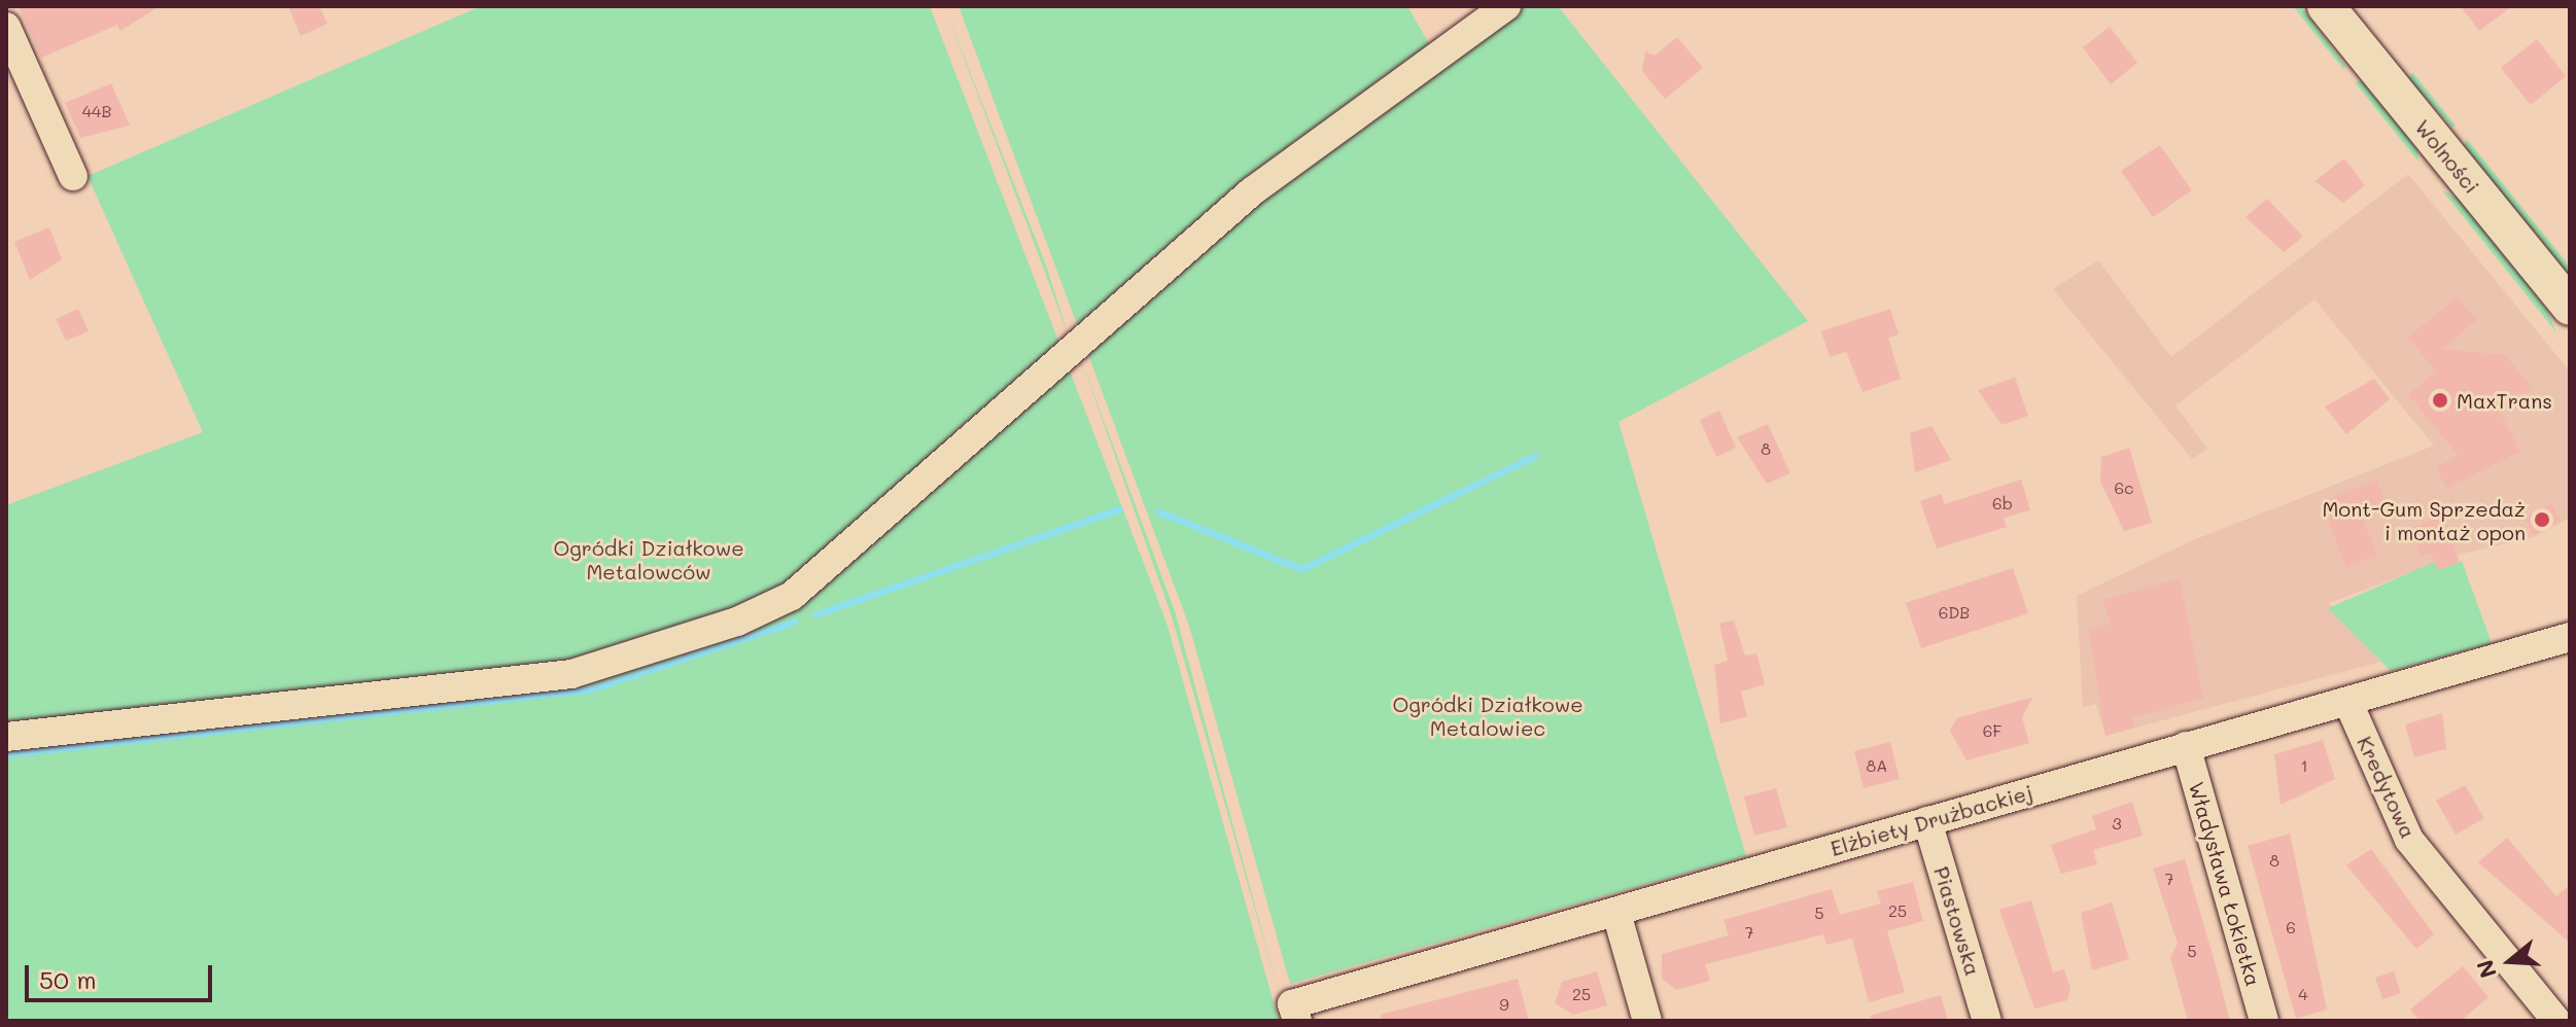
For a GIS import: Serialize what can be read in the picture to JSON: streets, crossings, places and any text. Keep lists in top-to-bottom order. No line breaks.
{"streets":{"main road":["Wolności"],"street":["Kredytowa","Elżbiety Drużbackiej","Władysława Łokietka","Piastowska"]},"crossings":[["Kredytowa","Elżbiety Drużbackiej"],["Elżbiety Drużbackiej","Władysława Łokietka"],["Elżbiety Drużbackiej","Piastowska"]],"parks":["Ogródki Działkowe Metalowców","Ogródki Działkowe Metalowiec"],"places":["MaxTrans","Mont-Gum Sprzedaż i montaż opon"],"house_numbers":["44B","8","6c","6b","6DB","6F","8A","1","3","8","7","25","5","6","7","5","25","4","9"],"scale_bar":"50 m","north":"left"}
